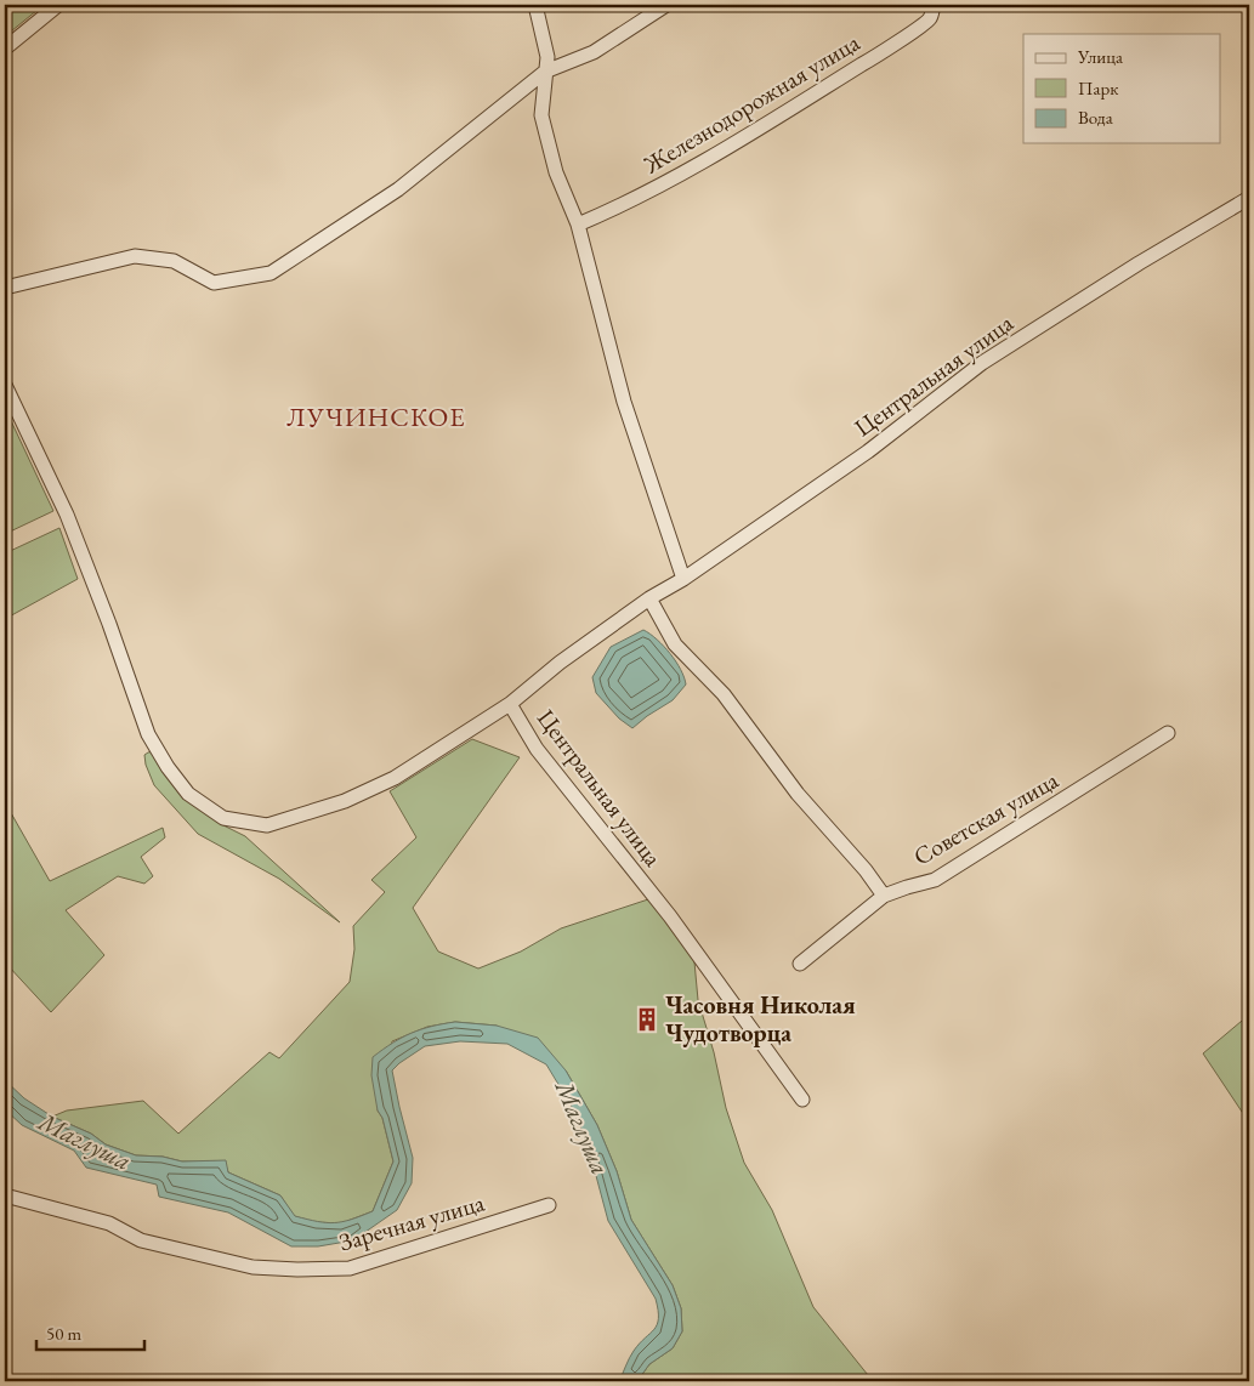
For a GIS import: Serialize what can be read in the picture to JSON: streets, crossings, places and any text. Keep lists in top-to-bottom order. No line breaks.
{"streets":{"street":["Железнодорожная улица","Центральная улица","Советская улица","Заречная улица"]},"districts":["ЛУЧИНСКОЕ"],"water":["Маглуша"],"places":{"building":["Часовня Николая Чудотворца"]},"legend":["Улица","Парк","Вода"],"scale_bar":"50 m"}
